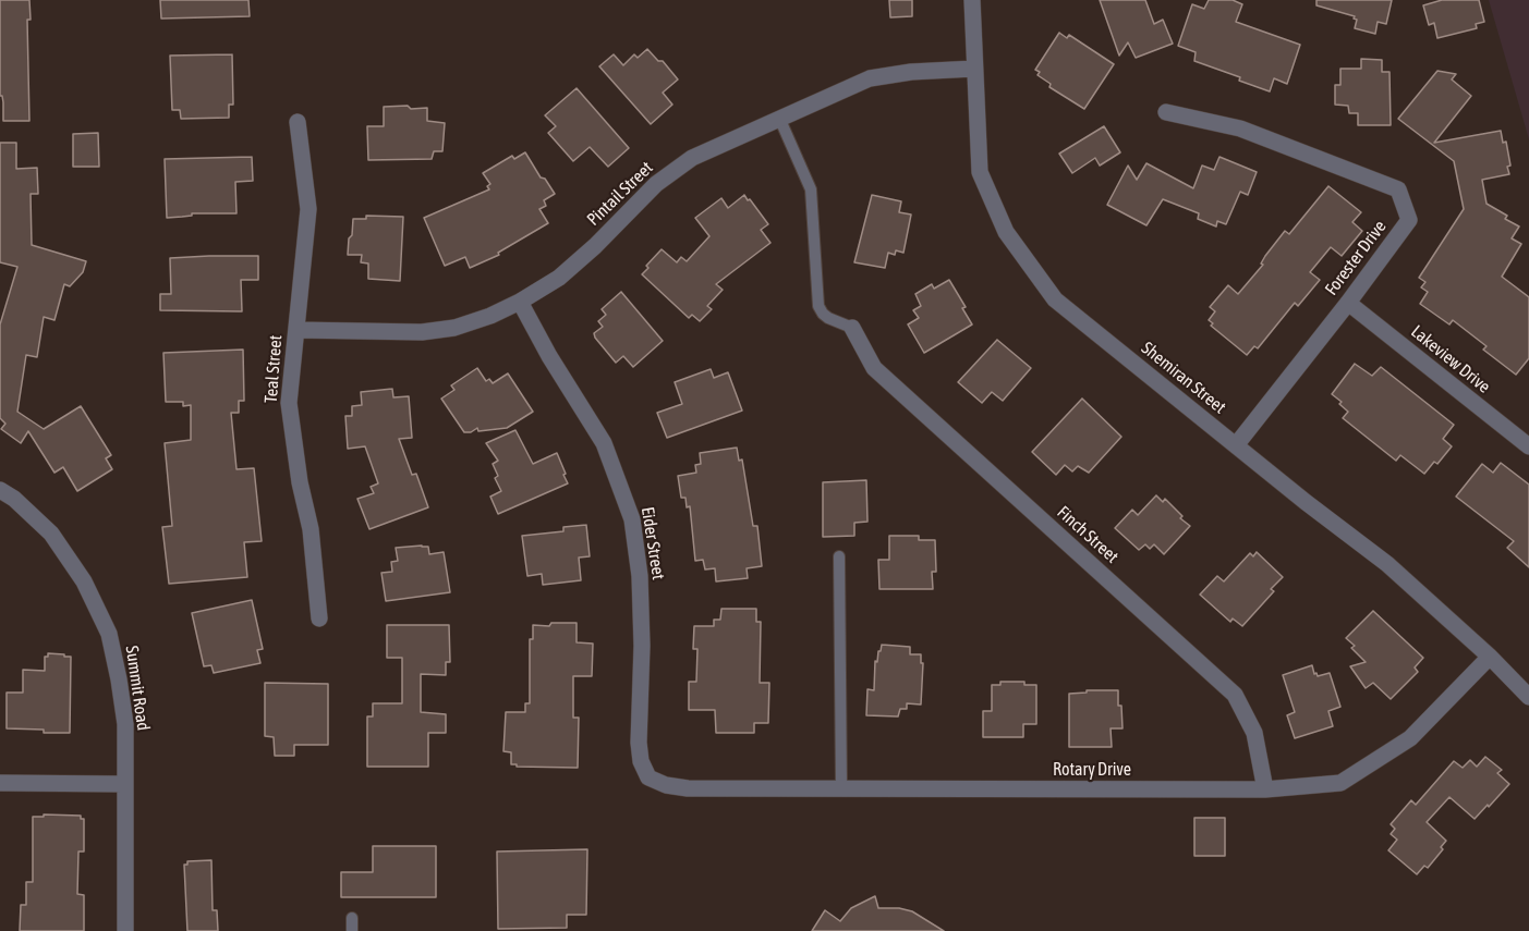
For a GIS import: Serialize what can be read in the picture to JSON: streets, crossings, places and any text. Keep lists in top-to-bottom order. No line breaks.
{"streets":{"street":["Pintail Street","Forester Drive","Lakeview Drive","Teal Street","Shemiran Street","Finch Street","Eider Street","Summit Road","Rotary Drive"]},"crossings":[["Pintail Street","Teal Street"],["Pintail Street","Shemiran Street"],["Pintail Street","Eider Street"],["Forester Drive","Lakeview Drive"],["Forester Drive","Shemiran Street"],["Shemiran Street","Rotary Drive"],["Finch Street","Rotary Drive"],["Eider Street","Rotary Drive"]]}
